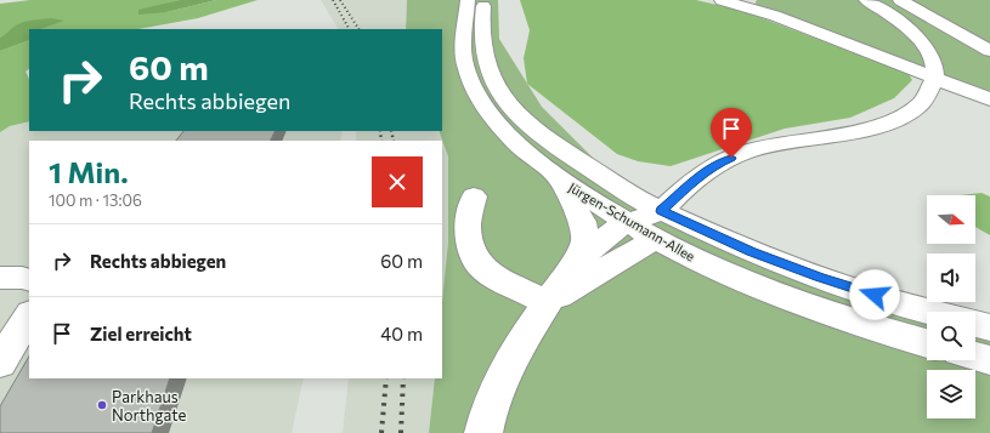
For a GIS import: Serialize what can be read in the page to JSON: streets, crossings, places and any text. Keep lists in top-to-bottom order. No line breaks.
{"streets":{"street":["Jürgen-Schumann-Allee"]},"places":["Parkhaus Northgate"],"north":"right","page":{"turn":["60 m","Rechts abbiegen"],"heading":["1 Min.","100 m · 13:06"],"list":[{"name":"Rechts abbiegen","value":"60 m"},{"name":"Ziel erreicht","value":"40 m"}]}}
